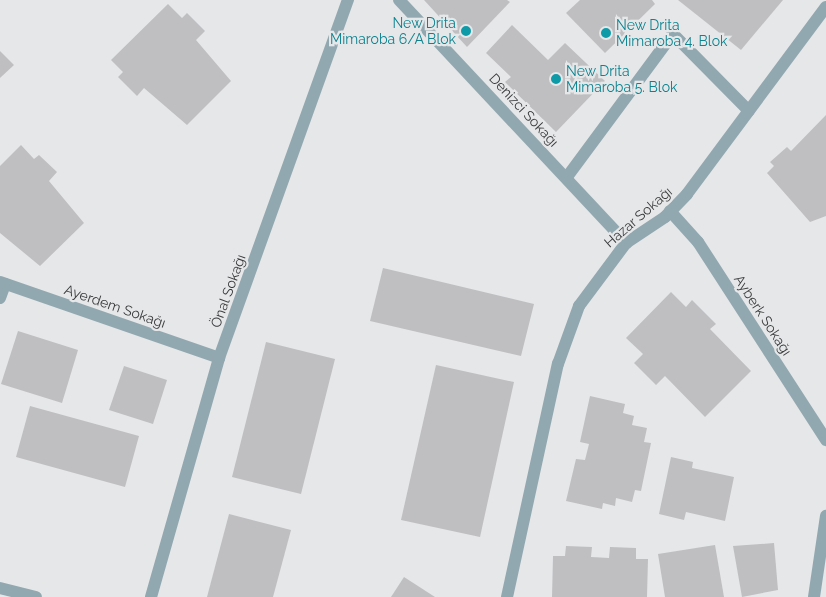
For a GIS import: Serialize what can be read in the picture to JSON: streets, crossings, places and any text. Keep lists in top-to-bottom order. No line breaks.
{"streets":{"street":["Denizci Sokağı","Hazar Sokağı","Önal Sokağı","Ayerdem Sokağı","Ayberk Sokağı"]},"crossings":[["Denizci Sokağı","Hazar Sokağı"],["Hazar Sokağı","Ayberk Sokağı"],["Önal Sokağı","Ayerdem Sokağı"]],"places":["New Drita Mimaroba 6/A Blok","New Drita Mimaroba 4. Blok","New Drita Mimaroba 5. Blok"]}
